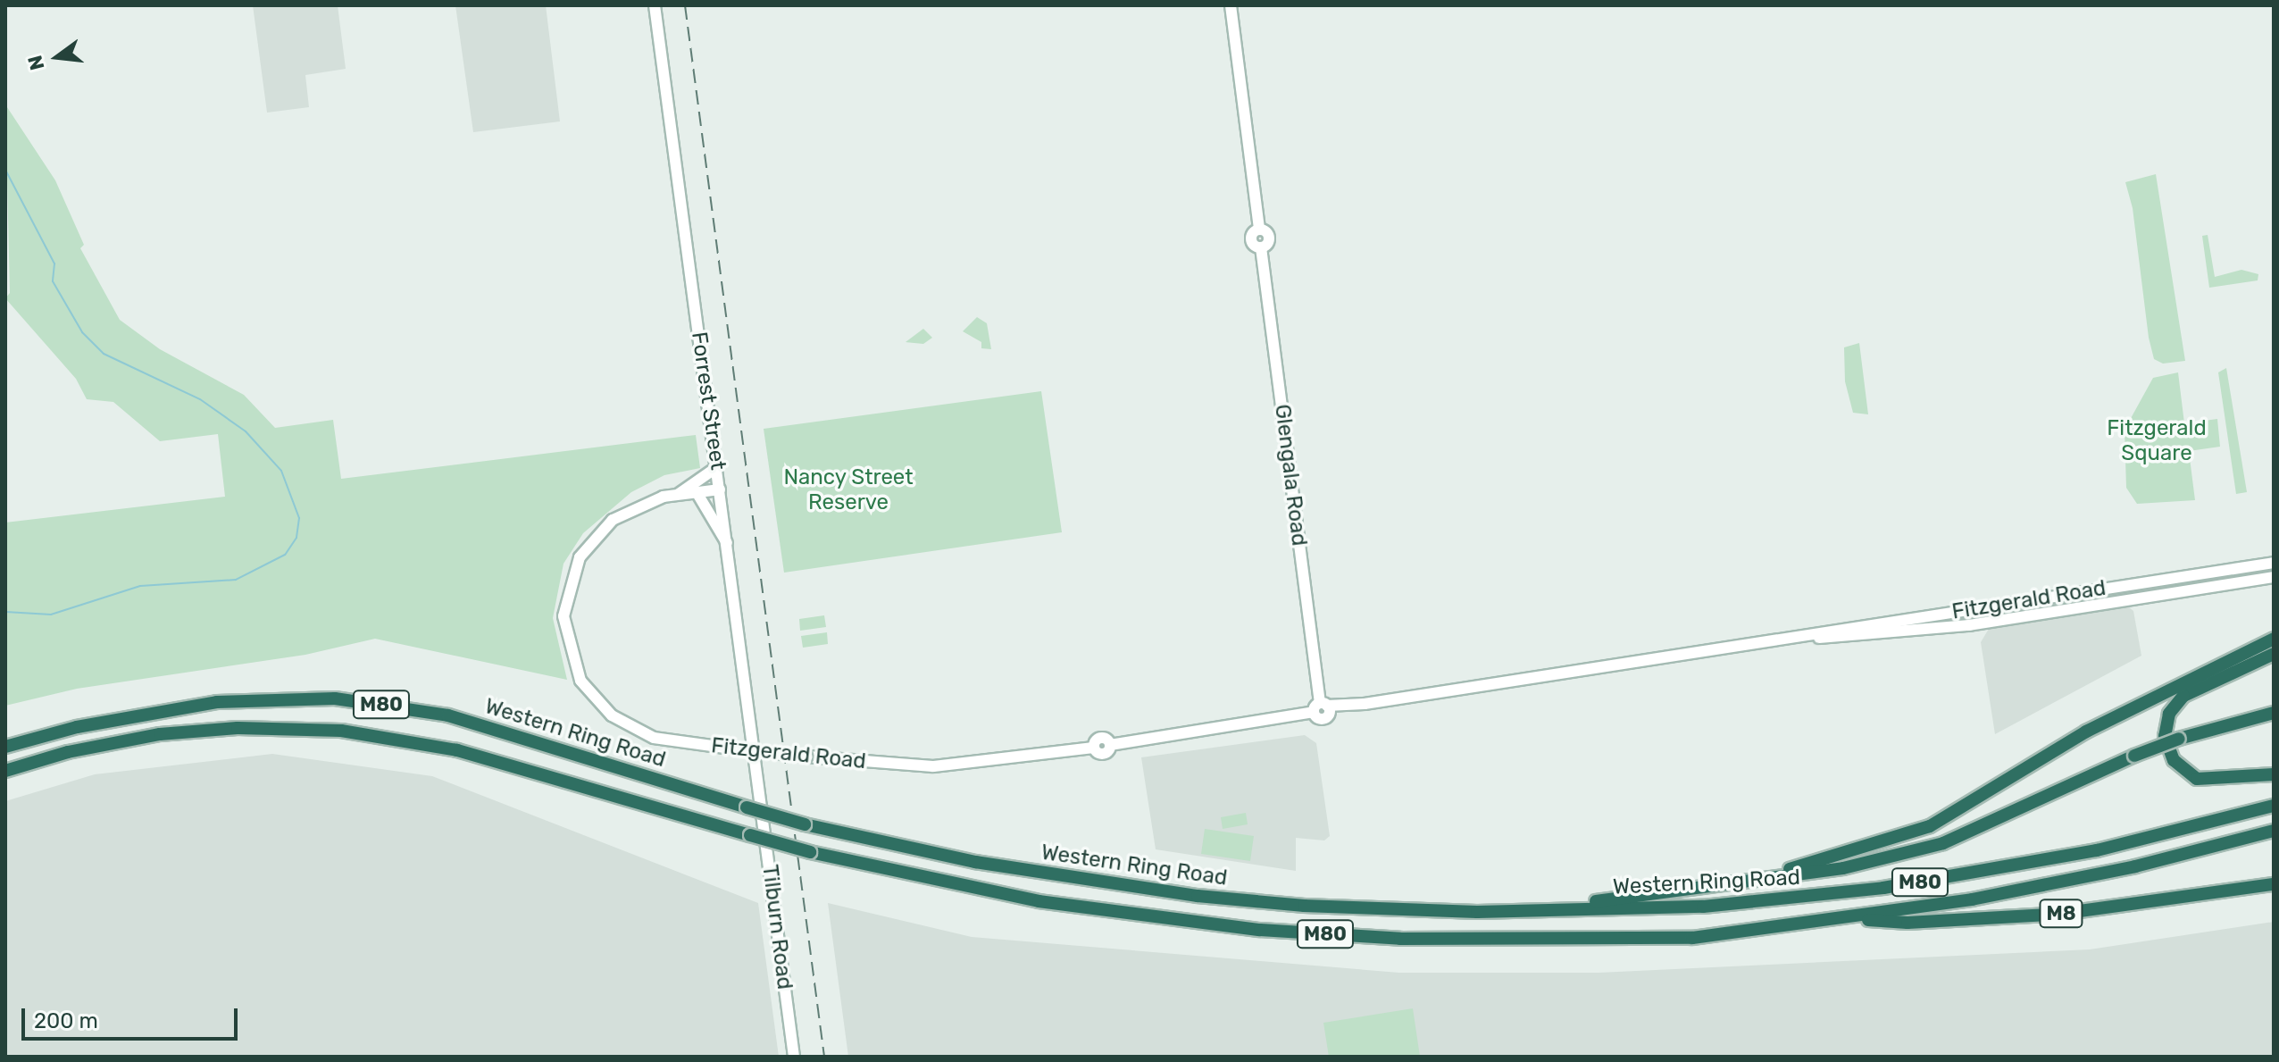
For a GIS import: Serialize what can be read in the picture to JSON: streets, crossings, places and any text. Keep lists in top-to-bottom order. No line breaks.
{"streets":{"highway":["M80","Western Ring Road","M8"],"street":["Forrest Street","Glengala Road","Fitzgerald Road","Tilburn Road"]},"crossings":[["Forrest Street","Fitzgerald Road"],["Forrest Street","Tilburn Road"],["Glengala Road","Fitzgerald Road"],["M80","M8"]],"parks":["Fitzgerald Square","Nancy Street Reserve"],"scale_bar":"200 m","north":"left"}
